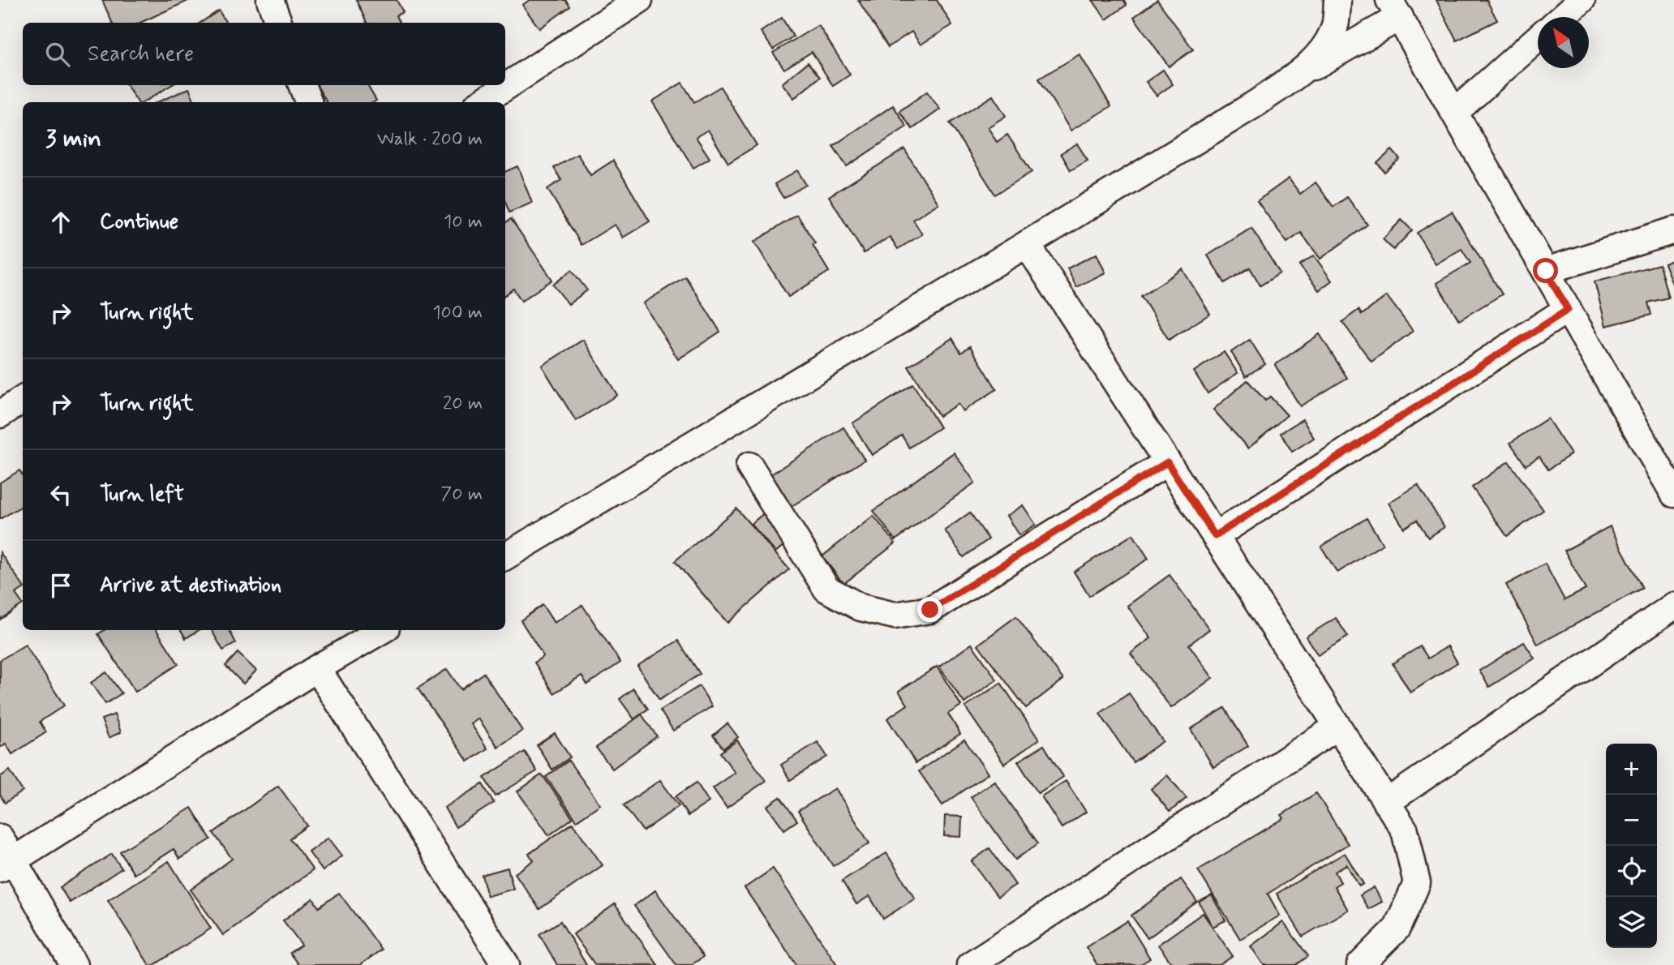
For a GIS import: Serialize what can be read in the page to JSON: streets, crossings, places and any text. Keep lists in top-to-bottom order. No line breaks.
{"north":"top left","page":{"search":"Search here","heading":["3 min","Walk · 200 m"],"list":[["Continue","10 m"],["Turn right","100 m"],["Turn right","20 m"],["Turn left","70 m"],"Arrive at destination"],"map_buttons":["+","−"]}}
